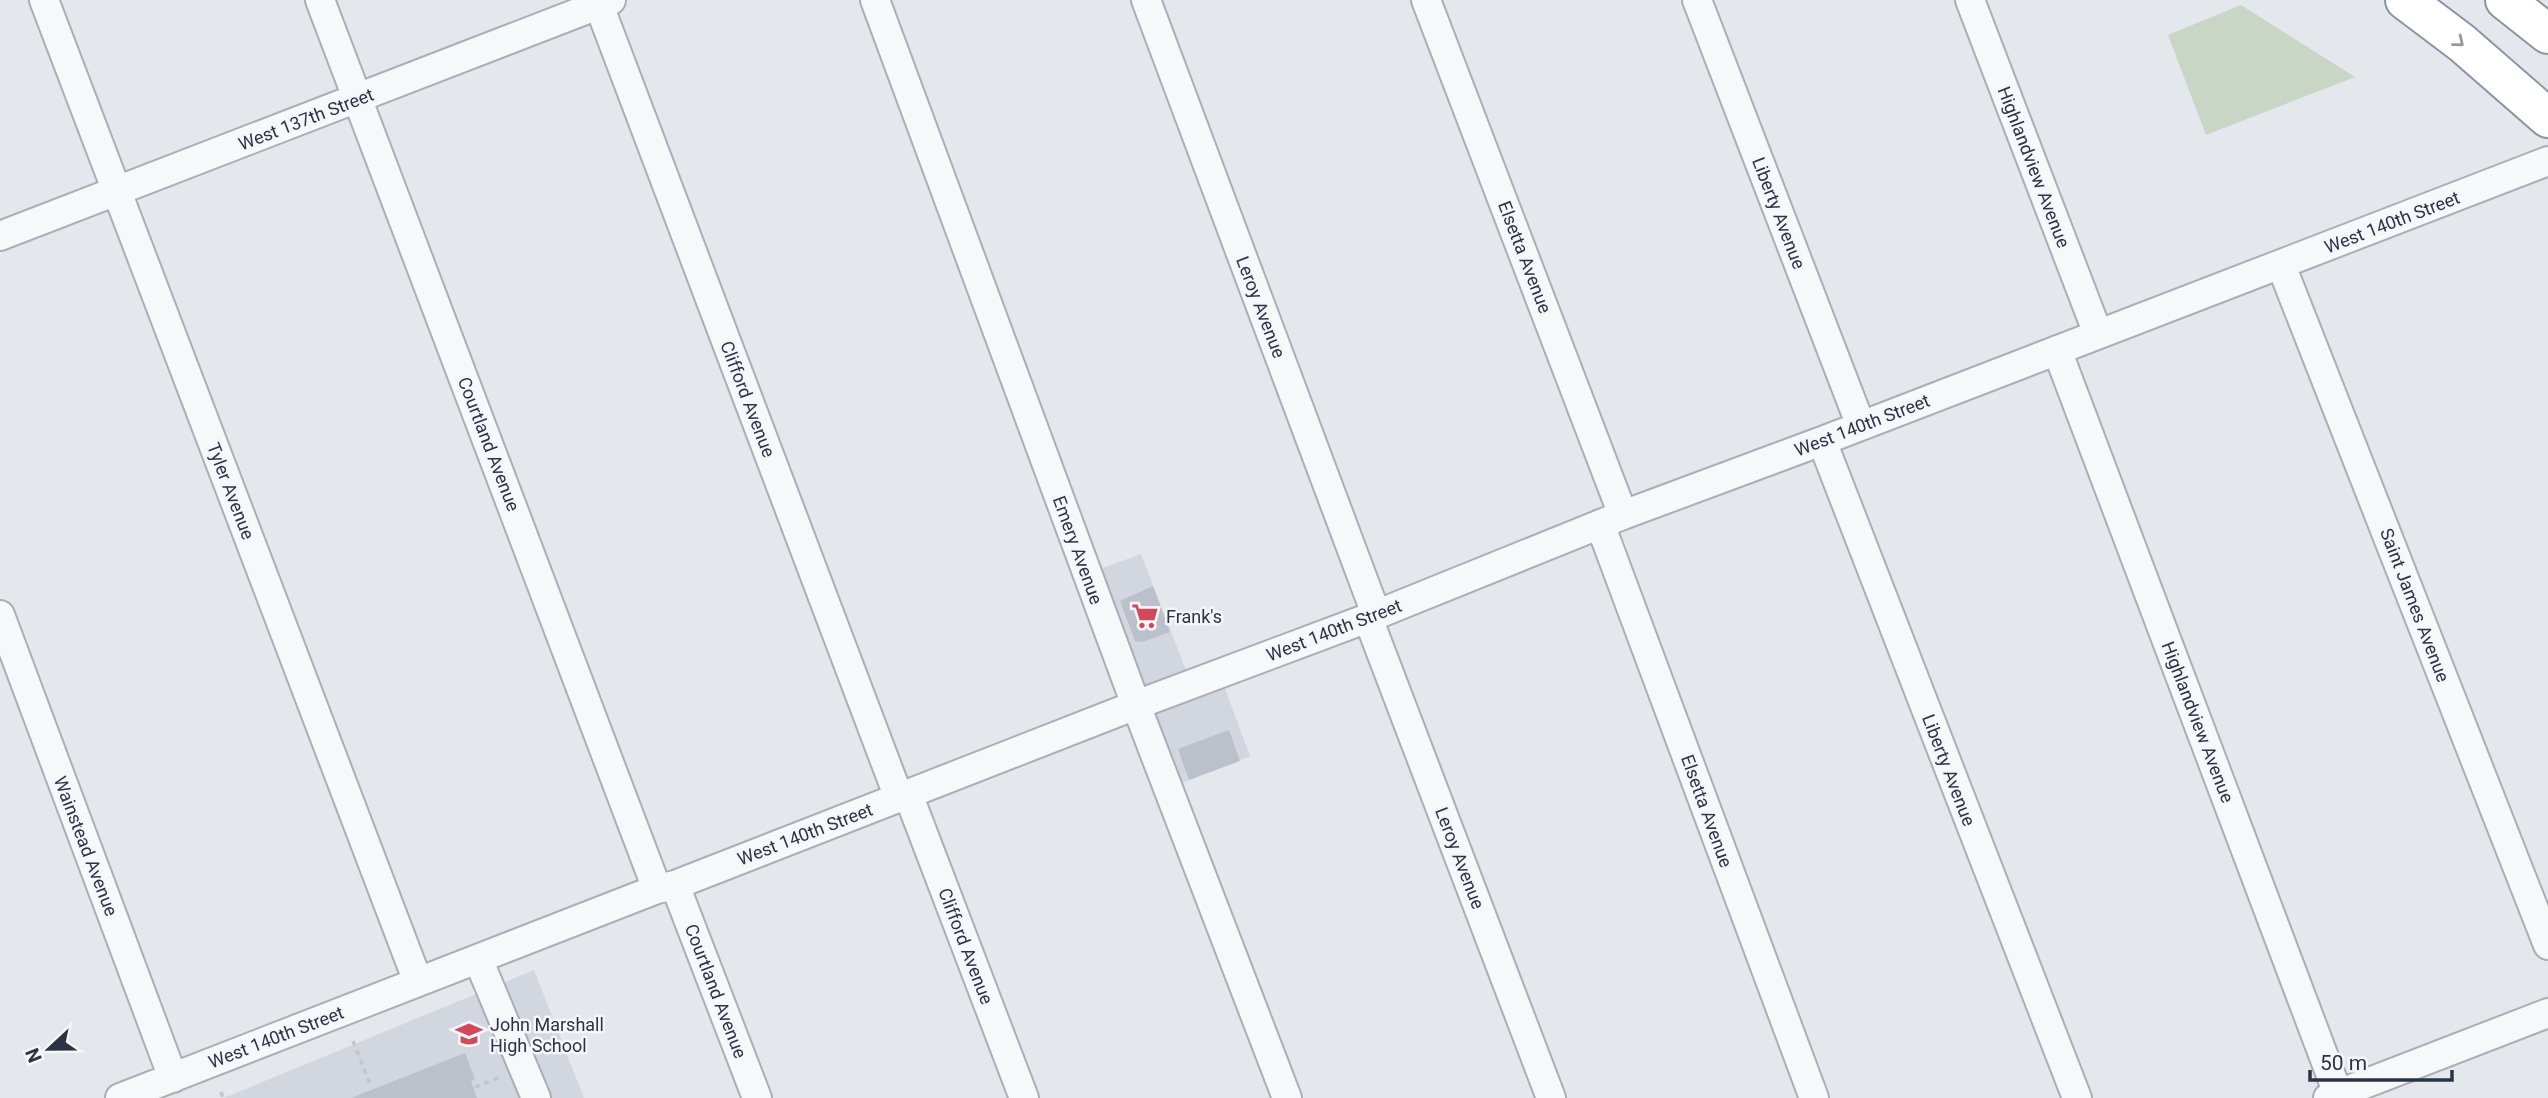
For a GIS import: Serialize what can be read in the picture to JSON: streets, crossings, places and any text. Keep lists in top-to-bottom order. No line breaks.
{"streets":{"street":["West 137th Street","Highlandview Avenue","Liberty Avenue","West 140th Street","Elsetta Avenue","Leroy Avenue","Clifford Avenue","Courtland Avenue","Tyler Avenue","Emery Avenue","Saint James Avenue","Wainstead Avenue"]},"crossings":[["West 137th Street","Clifford Avenue"],["West 137th Street","Courtland Avenue"],["West 137th Street","Tyler Avenue"],["Highlandview Avenue","West 140th Street"],["Liberty Avenue","West 140th Street"],["West 140th Street","Elsetta Avenue"],["West 140th Street","Leroy Avenue"],["West 140th Street","Clifford Avenue"],["West 140th Street","Courtland Avenue"],["West 140th Street","Tyler Avenue"],["West 140th Street","Emery Avenue"],["West 140th Street","Saint James Avenue"],["West 140th Street","Wainstead Avenue"]],"places":{"supermarket":["Frank's"],"school or university":["John Marshall High School"]},"scale_bar":"50 m","north":"left"}
